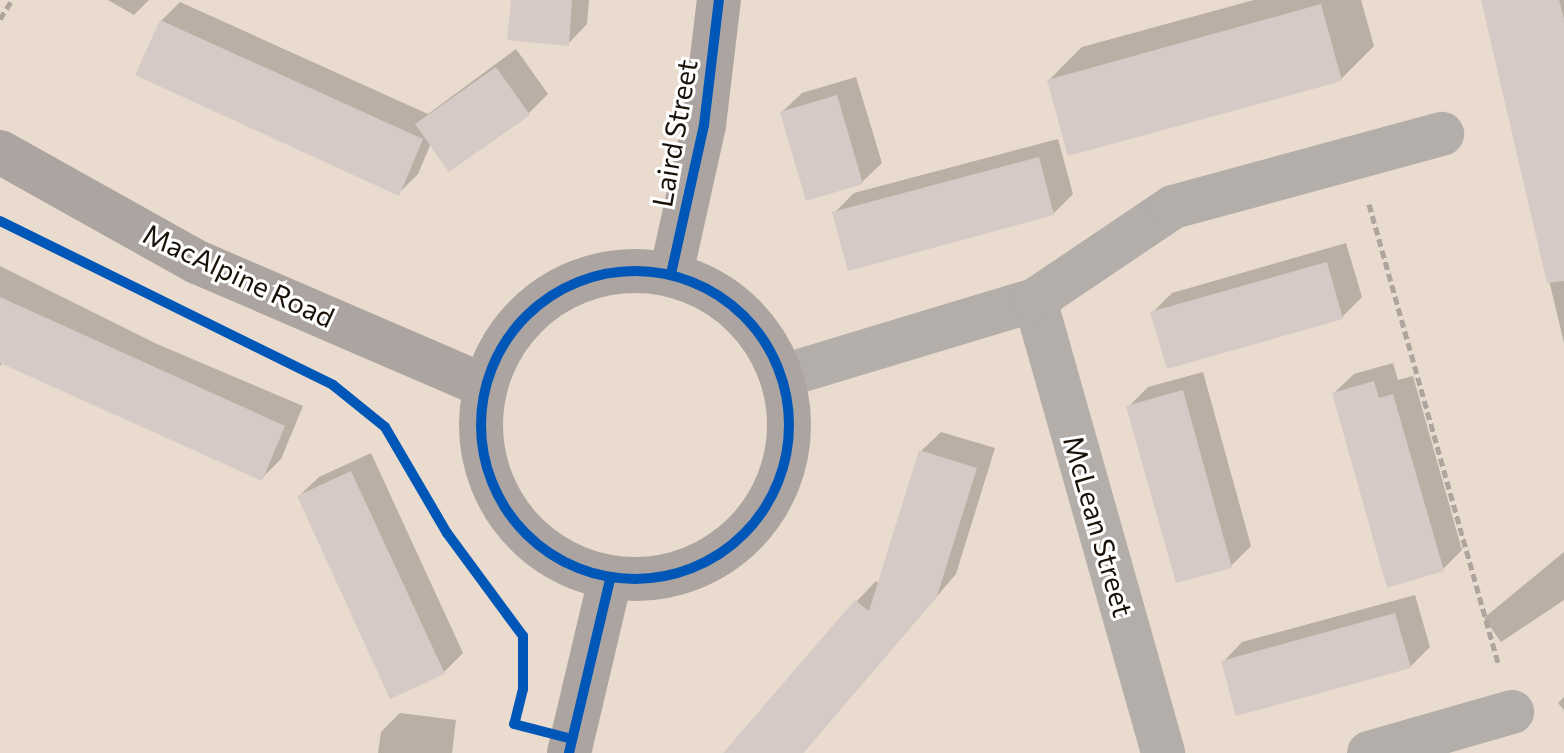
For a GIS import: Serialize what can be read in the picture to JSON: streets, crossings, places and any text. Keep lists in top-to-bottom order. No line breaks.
{"streets":{"street":["Laird Street","MacAlpine Road","McLean Street"]}}
